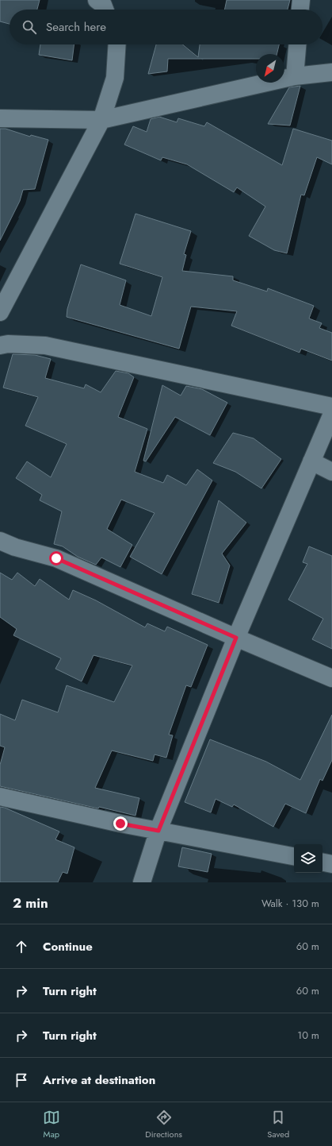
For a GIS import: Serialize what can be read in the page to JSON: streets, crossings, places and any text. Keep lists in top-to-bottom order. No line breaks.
{"north":"bottom left","page":{"search":"Search here","heading":["2 min","Walk · 130 m"],"list":[["Continue","60 m"],["Turn right","60 m"],["Turn right","10 m"],"Arrive at destination"],"nav":["Map","Directions","Saved"]}}
